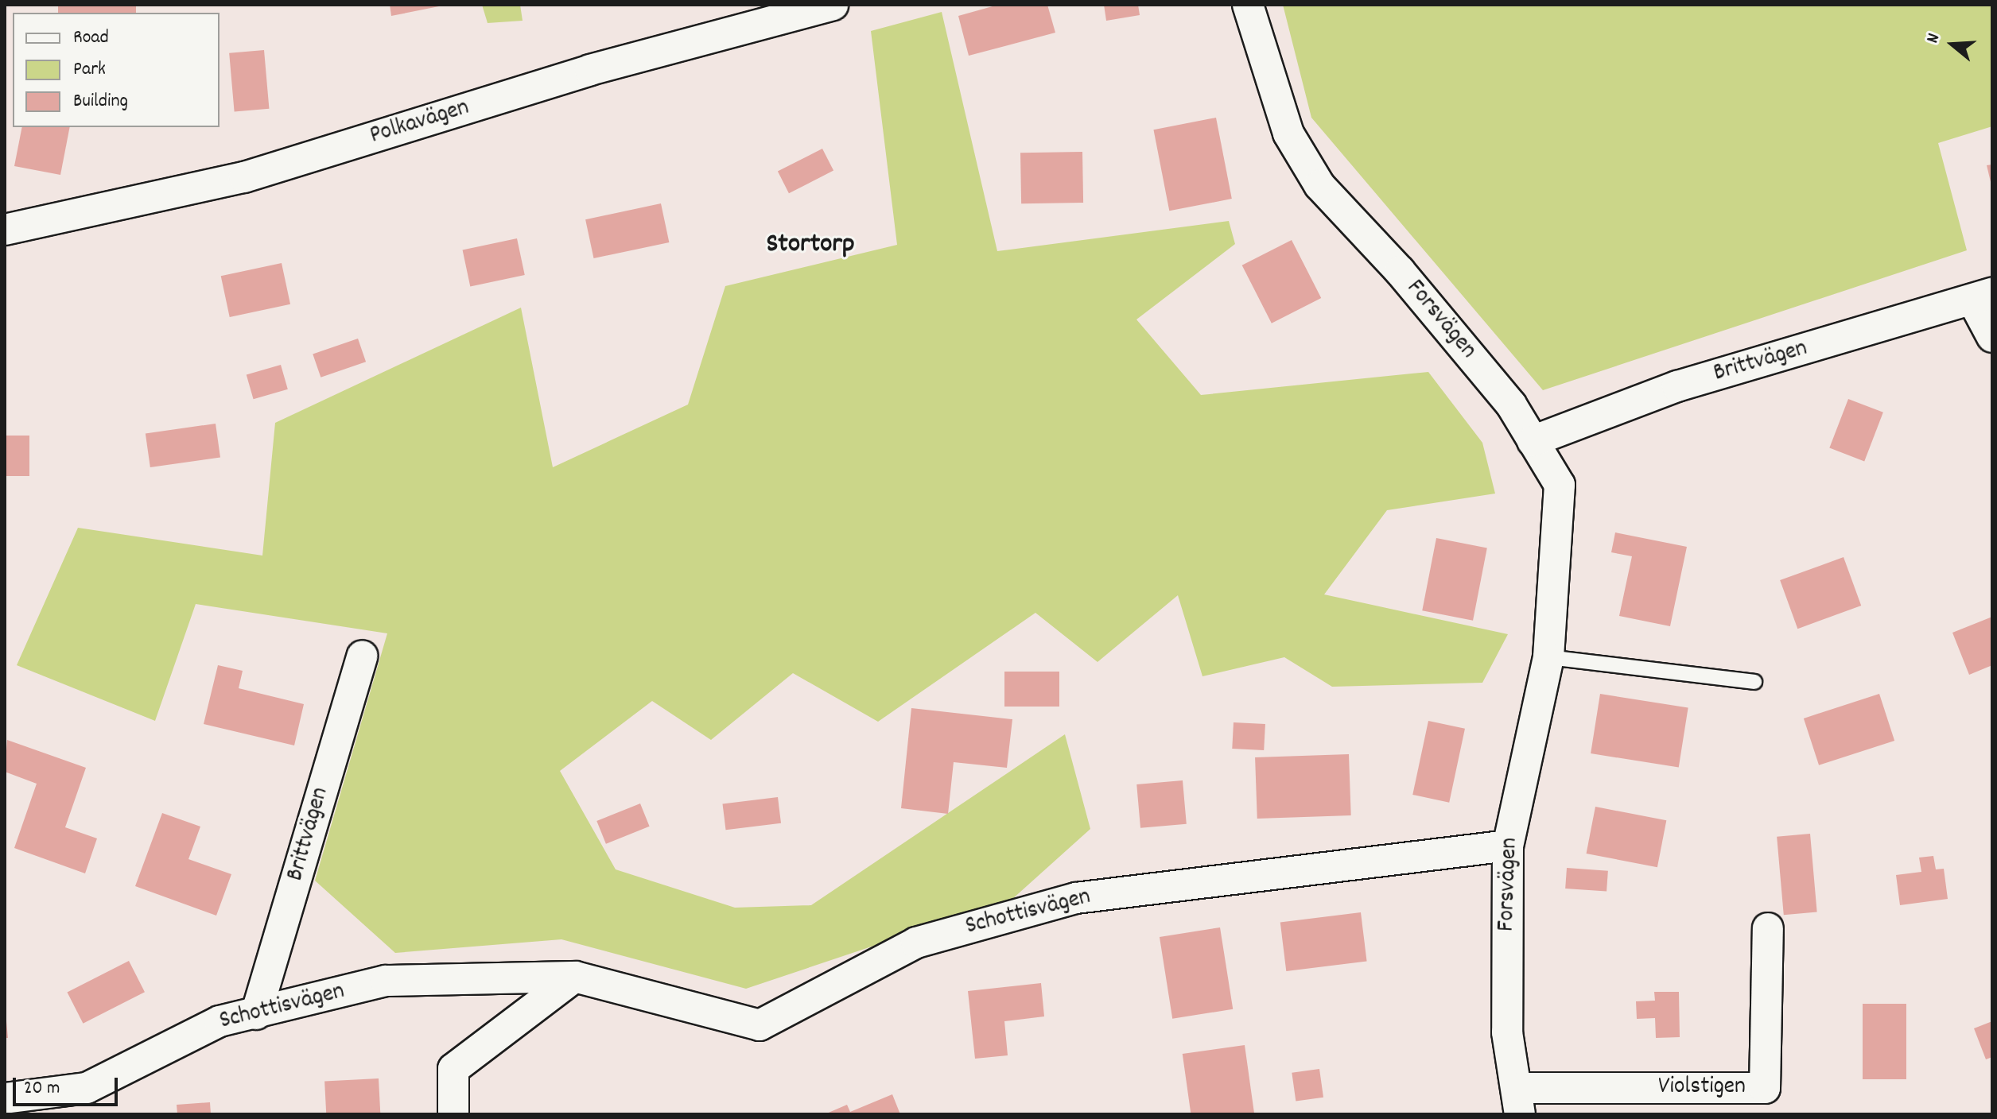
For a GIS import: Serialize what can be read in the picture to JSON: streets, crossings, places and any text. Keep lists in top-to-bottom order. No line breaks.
{"streets":{"street":["Polkavägen","Forsvägen","Brittvägen","Schottisvägen","Violstigen"]},"crossings":[["Forsvägen","Brittvägen"],["Forsvägen","Schottisvägen"],["Forsvägen","Violstigen"],["Brittvägen","Schottisvägen"]],"districts":["Stortorp"],"legend":["Road","Park","Building"],"scale_bar":"20 m","north":"left"}
